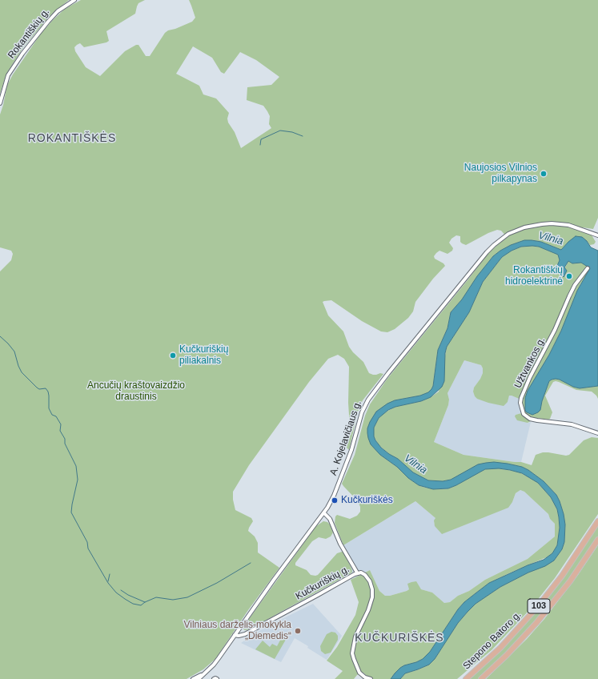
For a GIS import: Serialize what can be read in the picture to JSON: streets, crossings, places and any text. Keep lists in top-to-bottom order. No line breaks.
{"streets":{"main road":["103","Stepono Batoro g."],"street":["Rokantiškių g.","Užtvankos g.","A. Kojelavičiaus g.","Kučkuriškių g."]},"crossings":[["A. Kojelavičiaus g.","Kučkuriškių g."]],"districts":["ROKANTIŠKĖS","KUČKURIŠKĖS"],"water":["Vilnia"],"parks":["Ancučių kraštovaizdžio draustinis"],"places":["Naujosios Vilnios pilkapynas","Rokantiškių hidroelektrinė","Kučkuriškių piliakalnis","Kučkuriškės","Vilniaus darželis-mokykla „Diemedis“"]}
